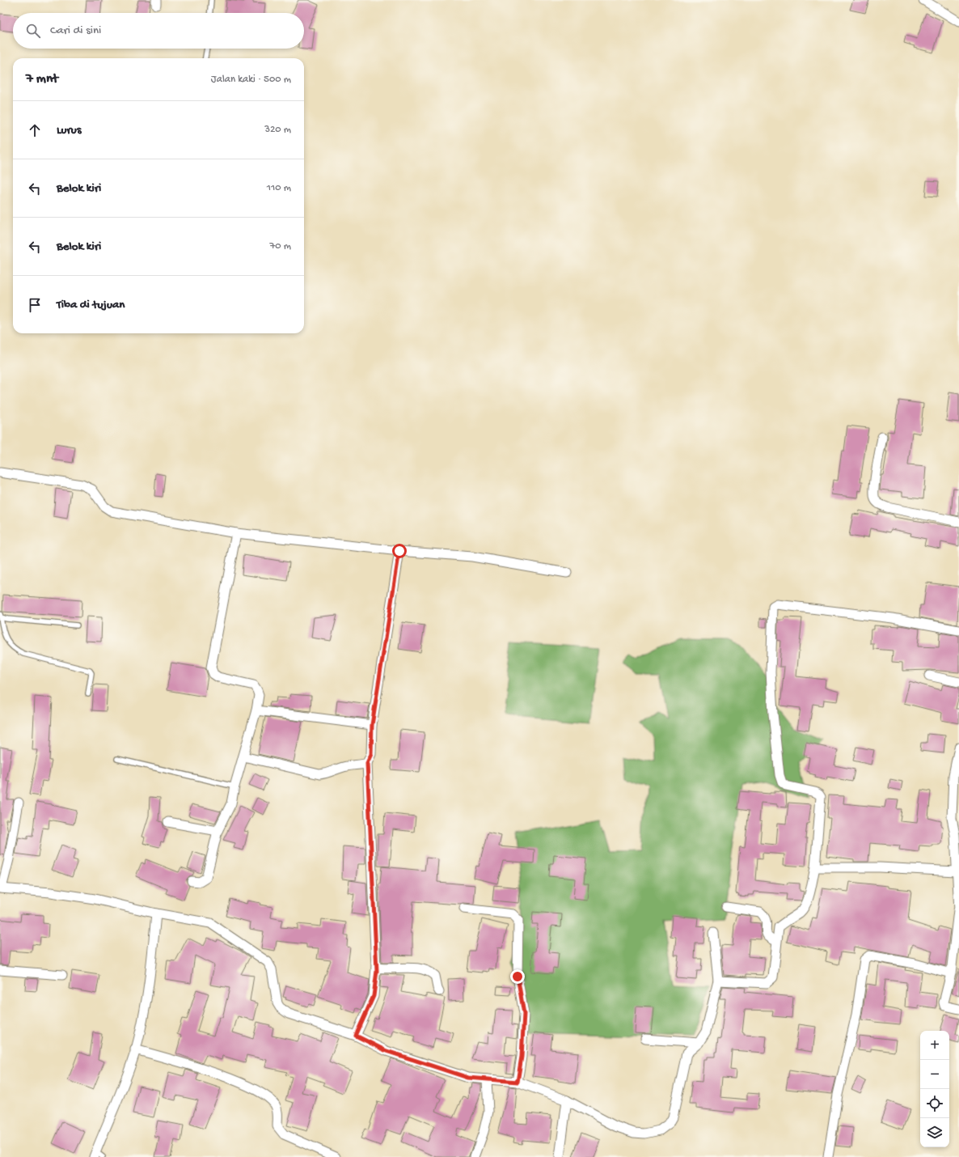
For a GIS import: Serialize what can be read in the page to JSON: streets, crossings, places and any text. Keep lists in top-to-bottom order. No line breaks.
{"page":{"search":"Cari di sini","heading":["7 mnt","Jalan kaki · 500 m"],"list":[["Lurus","320 m"],["Belok kiri","110 m"],["Belok kiri","70 m"],"Tiba di tujuan"],"map_buttons":["+","−"]}}
